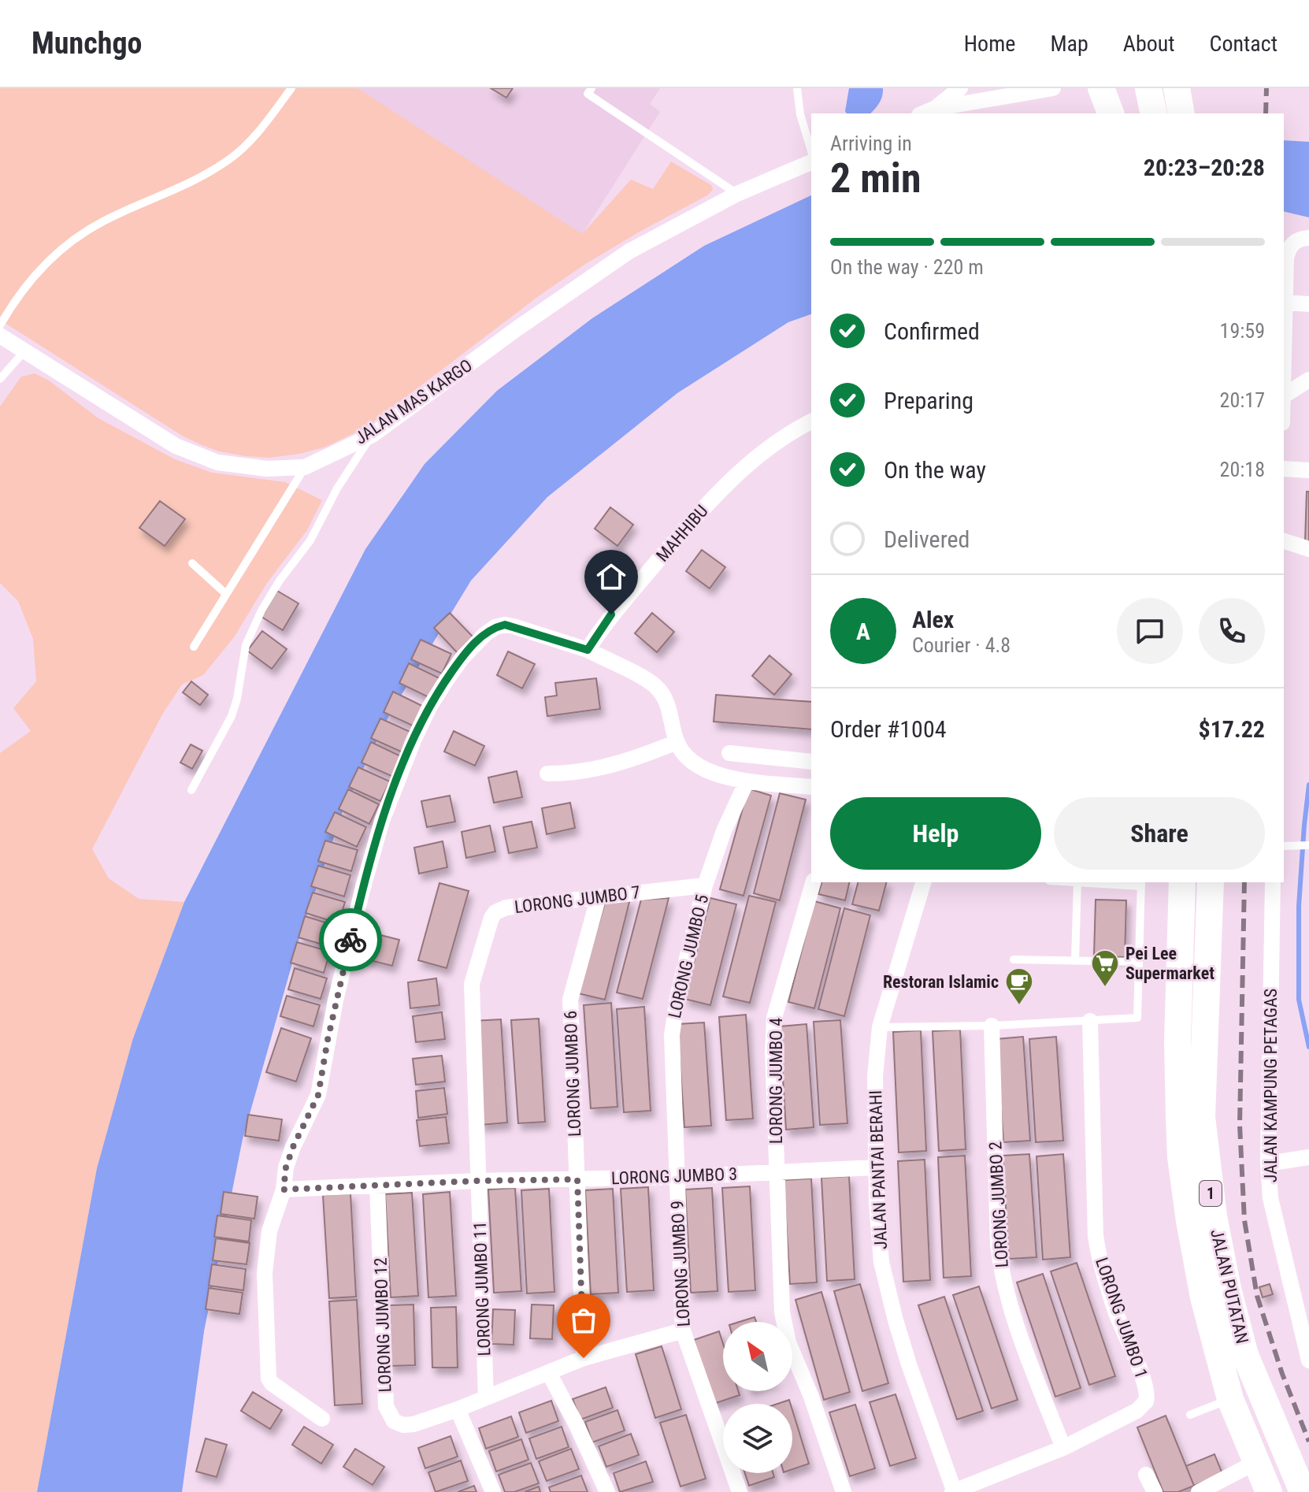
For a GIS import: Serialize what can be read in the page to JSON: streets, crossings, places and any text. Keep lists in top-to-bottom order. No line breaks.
{"streets":{"highway":["1","JALAN PUTATAN"],"street":["JALAN MAS KARGO","MAHHIBU","LORONG JUMBO 7","LORONG JUMBO 5","LORONG JUMBO 6","LORONG JUMBO 4","JALAN KAMPUNG PETAGAS","JALAN PANTAI BERAHI","LORONG JUMBO 3","LORONG JUMBO 2","LORONG JUMBO 9","LORONG JUMBO 11","LORONG JUMBO 1","LORONG JUMBO 12"]},"crossings":[["LORONG JUMBO 7","LORONG JUMBO 5"],["LORONG JUMBO 7","LORONG JUMBO 6"],["LORONG JUMBO 7","LORONG JUMBO 3"],["LORONG JUMBO 7","LORONG JUMBO 11"],["LORONG JUMBO 5","LORONG JUMBO 3"],["LORONG JUMBO 5","LORONG JUMBO 9"],["LORONG JUMBO 6","LORONG JUMBO 3"],["LORONG JUMBO 6","LORONG JUMBO 12"],["LORONG JUMBO 4","LORONG JUMBO 3"],["JALAN PANTAI BERAHI","LORONG JUMBO 3"],["JALAN PANTAI BERAHI","LORONG JUMBO 1"],["LORONG JUMBO 3","LORONG JUMBO 9"],["LORONG JUMBO 3","LORONG JUMBO 11"],["LORONG JUMBO 3","LORONG JUMBO 12"],["LORONG JUMBO 2","LORONG JUMBO 1"],["LORONG JUMBO 9","LORONG JUMBO 12"],["LORONG JUMBO 11","LORONG JUMBO 12"]],"places":{"supermarket":["Pei Lee Supermarket"],"cafe":["Restoran Islamic"]},"north":"top left","page":{"header":"Munchgo","nav":["Home","Map","About","Contact"],"heading":["2 min","Arriving in","20:23–20:28"],"panel":["Alex","Courier · 4.8","Order #1004","$17.22"],"bar":"On the way · 220 m","list":[["Confirmed","19:59"],["Preparing","20:17"],["On the way","20:18"],"Delivered"],"round":"A","buttons":["Help","Share"]}}
